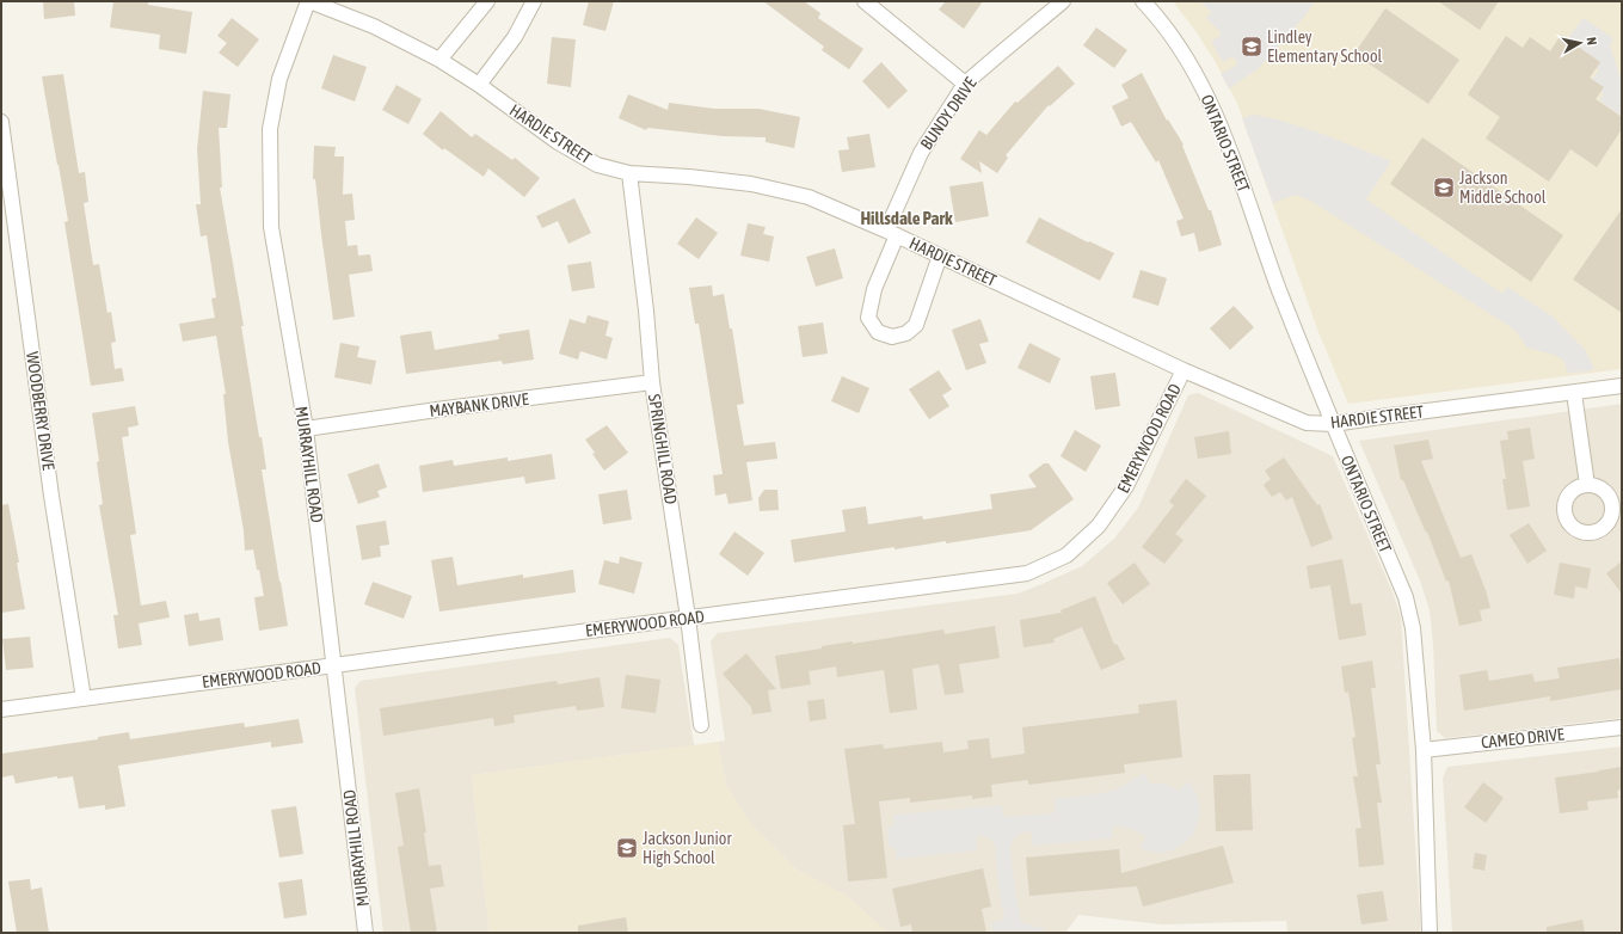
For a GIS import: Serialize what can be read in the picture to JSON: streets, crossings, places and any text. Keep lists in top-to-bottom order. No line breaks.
{"streets":{"street":["BUNDY DRIVE","HARDIE STREET","ONTARIO STREET","MAYBANK DRIVE","WOODBERRY DRIVE","EMERYWOOD ROAD","SPRINGHILL ROAD","MURRAYHILL ROAD","CAMEO DRIVE"]},"crossings":[["BUNDY DRIVE","HARDIE STREET"],["HARDIE STREET","ONTARIO STREET"],["HARDIE STREET","EMERYWOOD ROAD"],["HARDIE STREET","SPRINGHILL ROAD"],["HARDIE STREET","MURRAYHILL ROAD"],["ONTARIO STREET","CAMEO DRIVE"],["MAYBANK DRIVE","SPRINGHILL ROAD"],["MAYBANK DRIVE","MURRAYHILL ROAD"],["WOODBERRY DRIVE","EMERYWOOD ROAD"],["EMERYWOOD ROAD","SPRINGHILL ROAD"],["EMERYWOOD ROAD","MURRAYHILL ROAD"]],"districts":["Hillsdale Park"],"places":{"school or university":["Lindley Elementary School","Jackson Middle School","Jackson Junior High School"]},"north":"right"}
